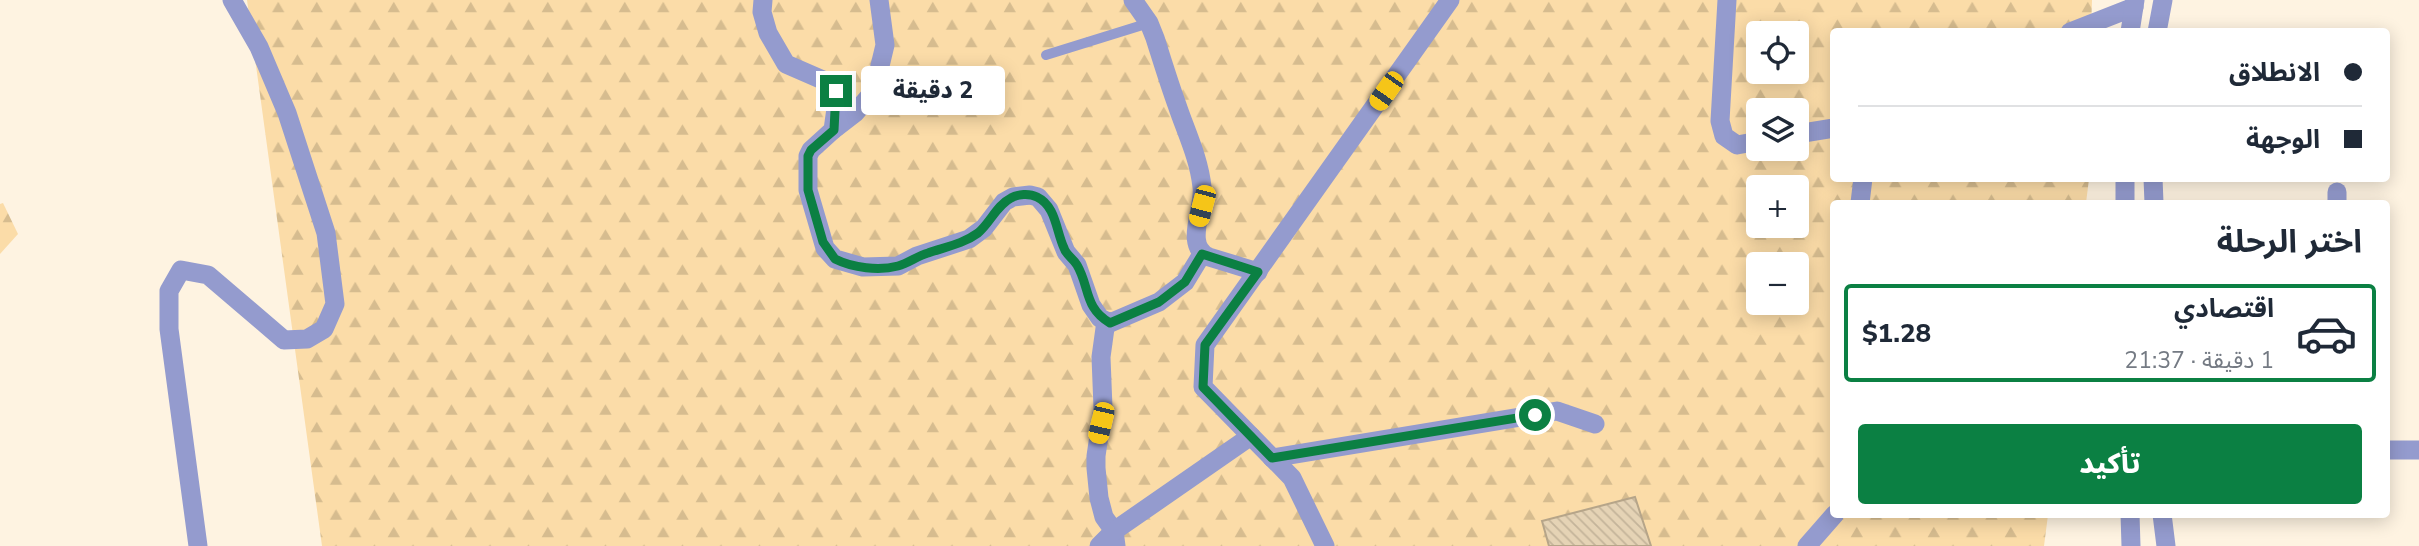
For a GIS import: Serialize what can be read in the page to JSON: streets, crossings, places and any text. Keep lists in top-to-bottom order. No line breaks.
{"page":{"map_buttons":["+","−"],"banner":["الانطلاق","الوجهة"],"bubble":"2 دقيقة","heading":"اختر الرحلة","list":[{"name":"اقتصادي","note":"1 دقيقة · 21:37","value":"$1.28"}],"buttons":"تأكيد"}}
